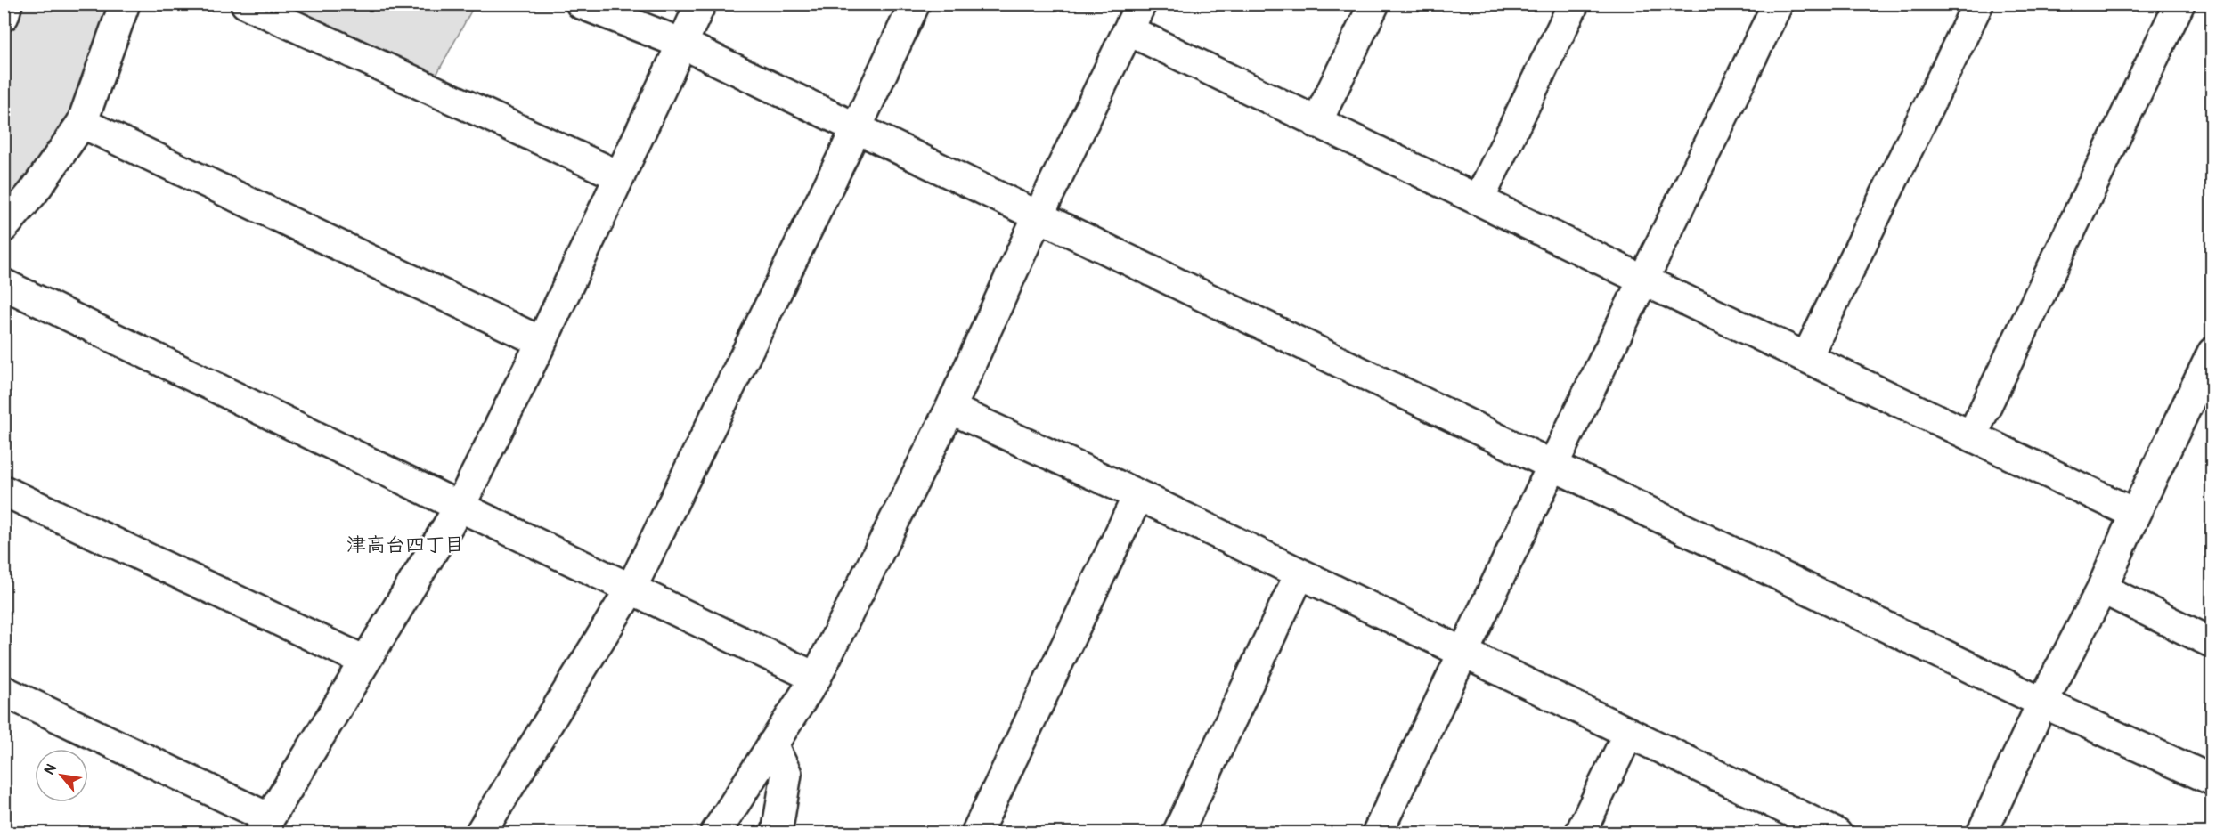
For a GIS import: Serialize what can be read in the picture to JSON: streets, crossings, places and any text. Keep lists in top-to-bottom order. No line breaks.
{"districts":["津高台四丁目"],"north":"top left"}
